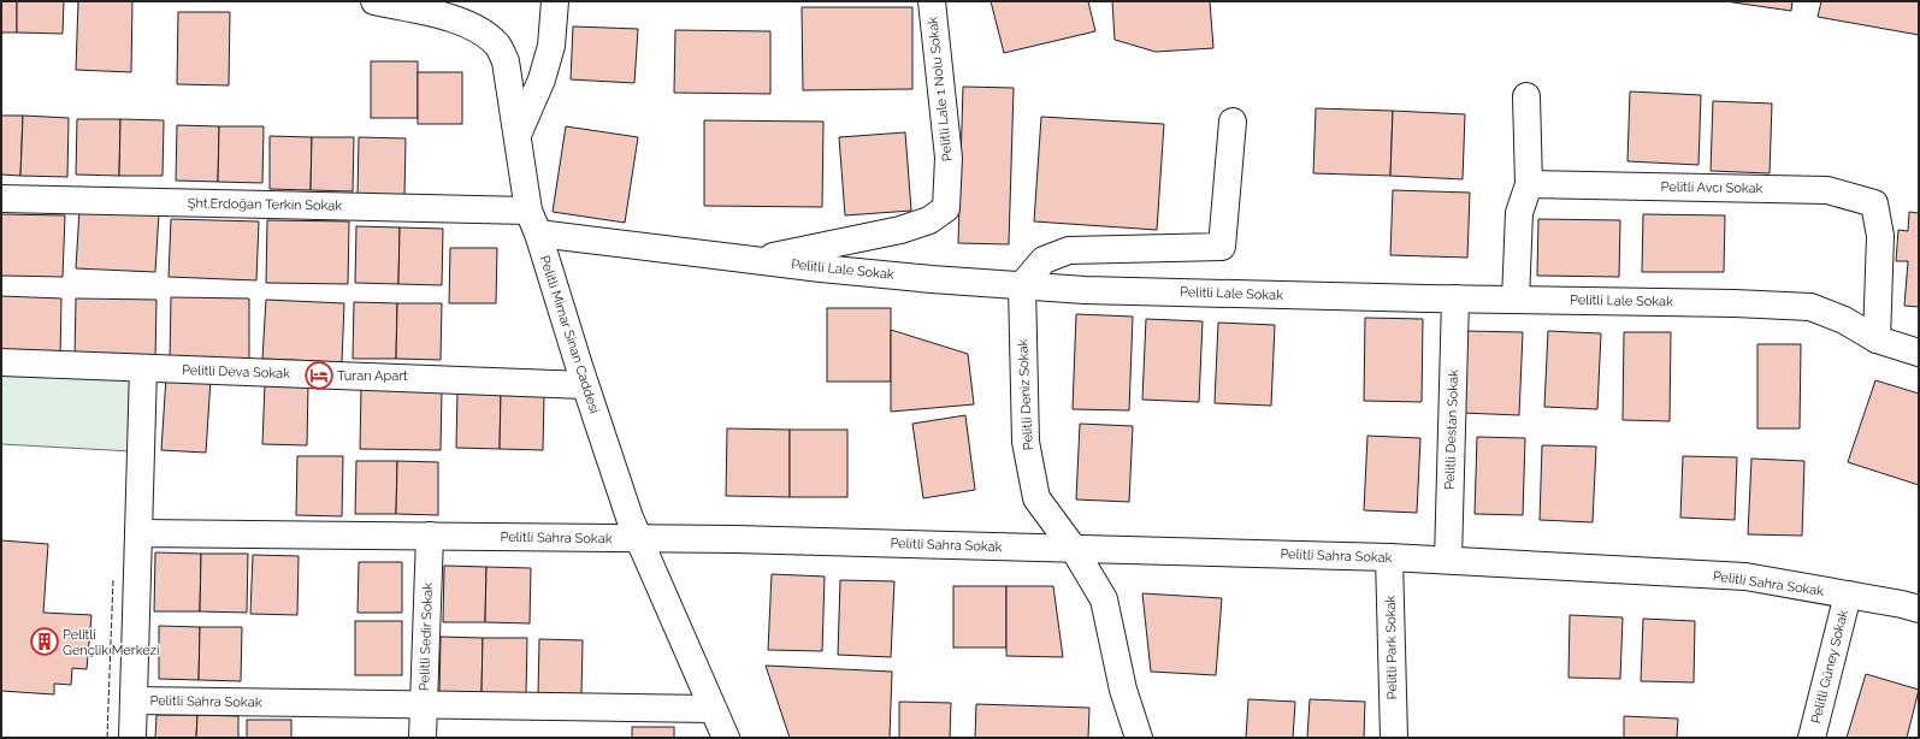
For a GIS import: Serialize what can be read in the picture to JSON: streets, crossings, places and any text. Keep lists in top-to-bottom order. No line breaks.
{"streets":{"street":["Pelitli Lale 1 Nolu Sokak","Pelitli Avcı Sokak","Şht.Erdoğan Terkin Sokak","Pelitli Lale Sokak","Pelitli Mimar Sinan Caddesi","Pelitli Deva Sokak","Pelitli Deniz Sokak","Pelitli Destan Sokak","Pelitli Sahra Sokak","Pelitli Sedir Sokak","Pelitli Park Sokak","Pelitli Güney Sokak"]},"crossings":[["Pelitli Lale 1 Nolu Sokak","Pelitli Lale Sokak"],["Pelitli Avcı Sokak","Pelitli Lale Sokak"],["Şht.Erdoğan Terkin Sokak","Pelitli Lale Sokak"],["Şht.Erdoğan Terkin Sokak","Pelitli Mimar Sinan Caddesi"],["Pelitli Lale Sokak","Pelitli Mimar Sinan Caddesi"],["Pelitli Lale Sokak","Pelitli Deniz Sokak"],["Pelitli Lale Sokak","Pelitli Destan Sokak"],["Pelitli Mimar Sinan Caddesi","Pelitli Deva Sokak"],["Pelitli Mimar Sinan Caddesi","Pelitli Sahra Sokak"],["Pelitli Deniz Sokak","Pelitli Sahra Sokak"],["Pelitli Destan Sokak","Pelitli Sahra Sokak"],["Pelitli Sahra Sokak","Pelitli Sedir Sokak"],["Pelitli Sahra Sokak","Pelitli Park Sokak"],["Pelitli Sahra Sokak","Pelitli Güney Sokak"]],"places":{"hotel":["Turan Apart"],"building":["Pelitli Gençlik Merkezi"]}}
